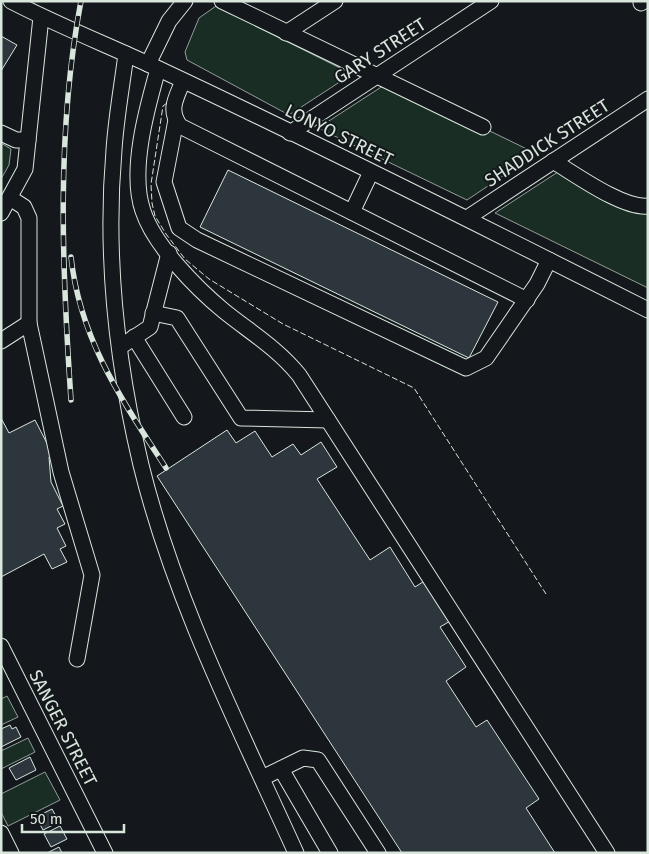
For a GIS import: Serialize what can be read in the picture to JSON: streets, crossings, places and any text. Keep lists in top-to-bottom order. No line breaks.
{"streets":{"street":["GARY STREET","LONYO STREET","SHADDICK STREET","SANGER STREET"]},"crossings":[["GARY STREET","LONYO STREET"],["LONYO STREET","SHADDICK STREET"]],"scale_bar":"50 m"}
